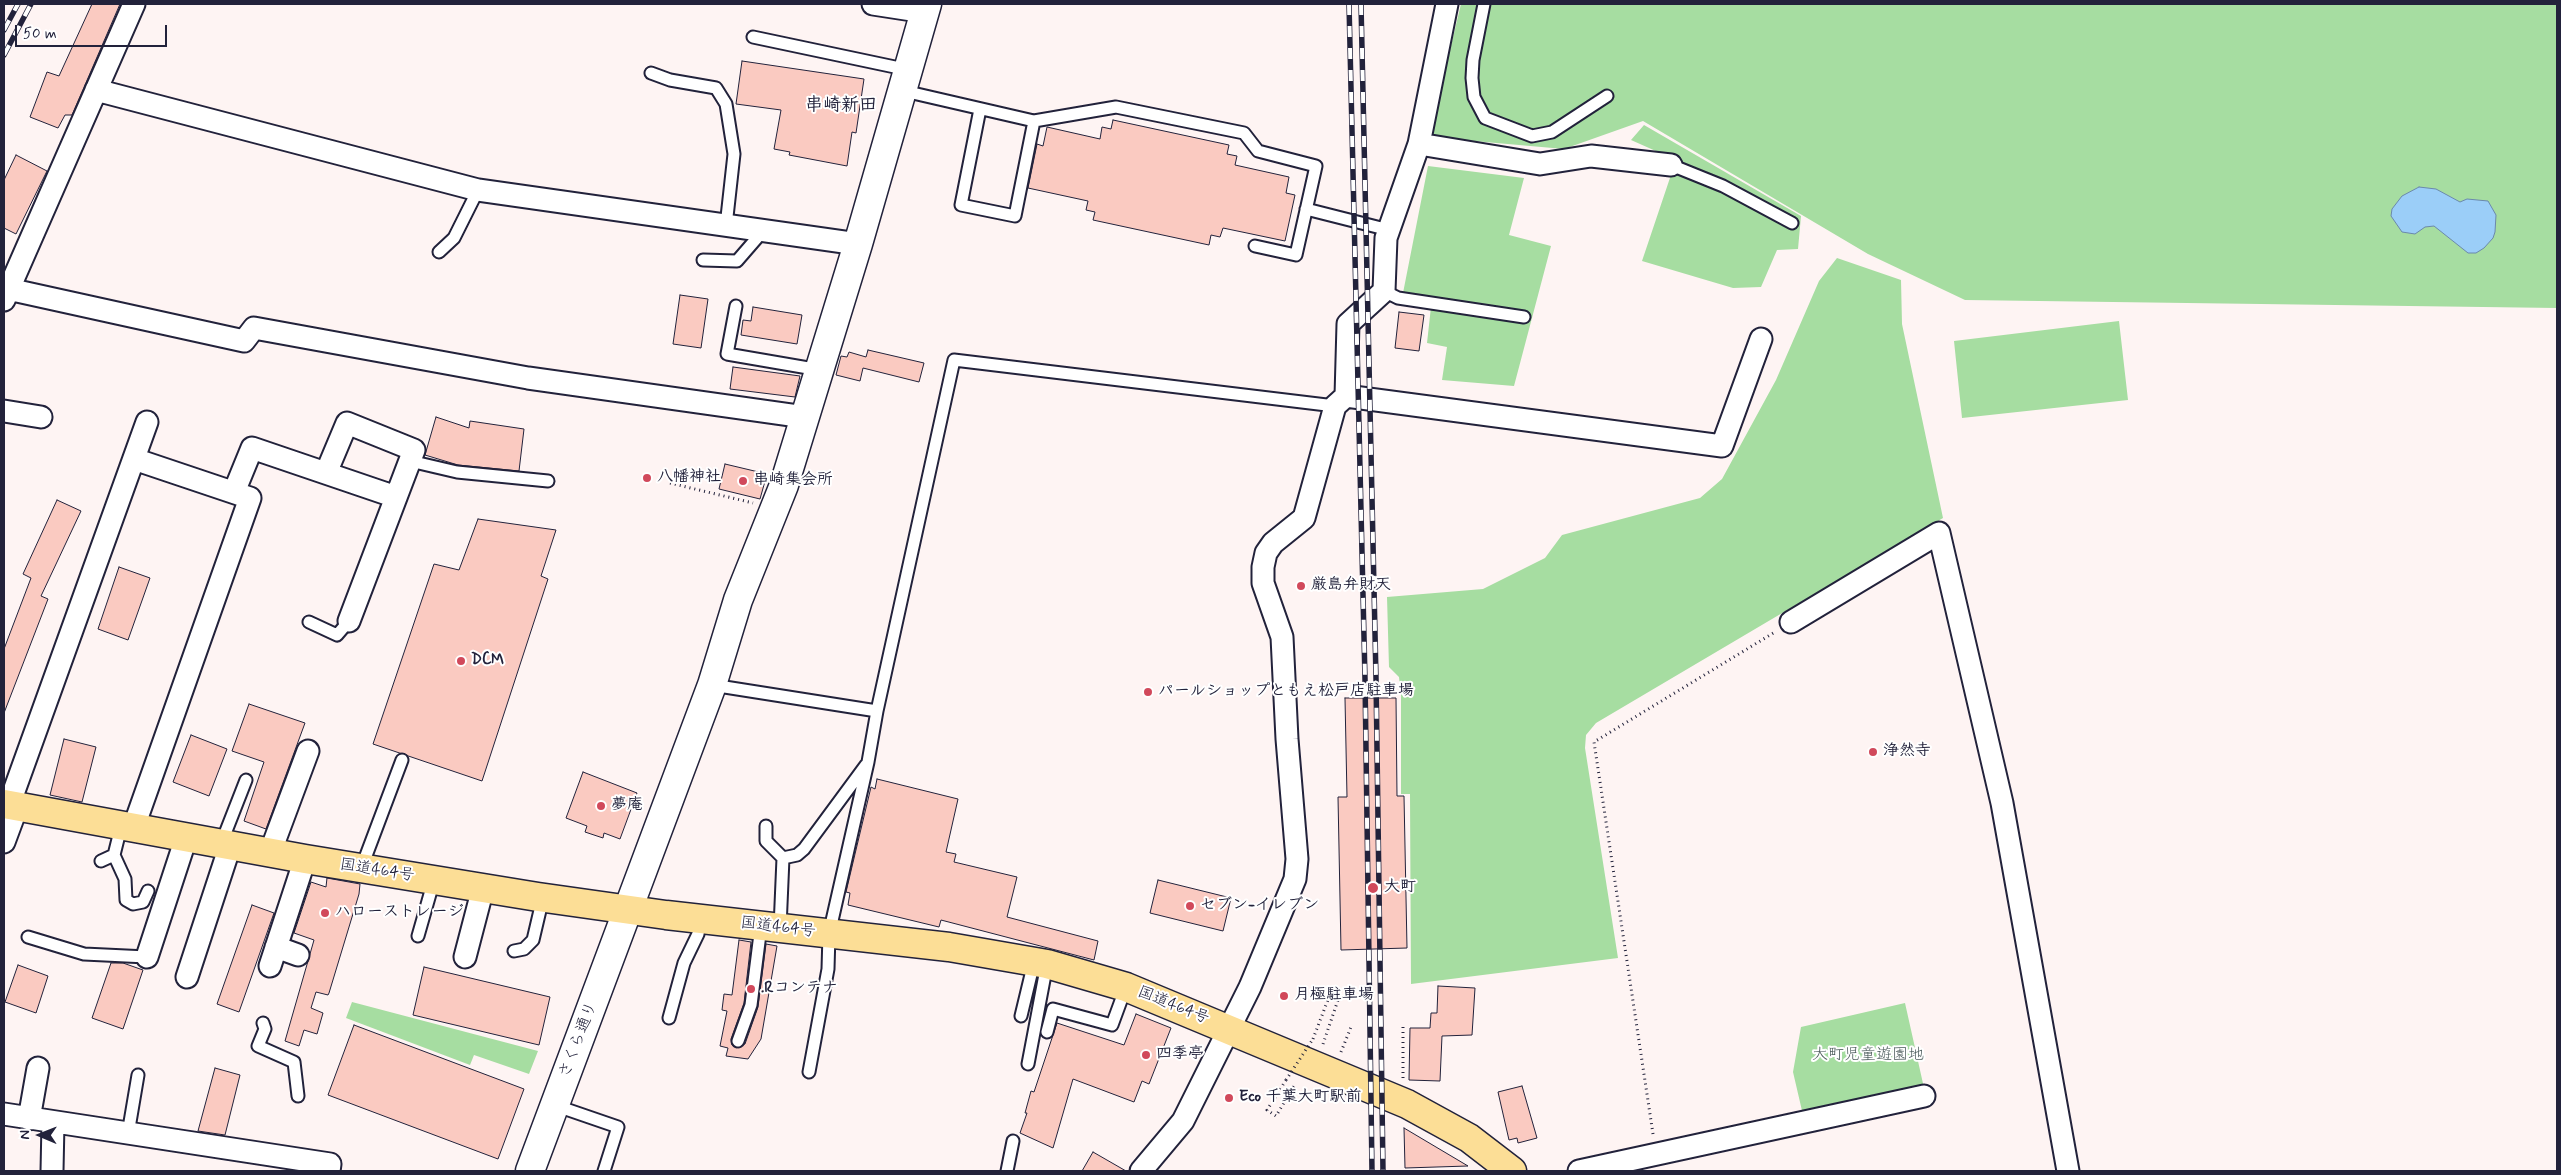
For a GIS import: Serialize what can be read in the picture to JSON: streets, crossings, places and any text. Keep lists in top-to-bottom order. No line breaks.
{"streets":{"highway":["国道464号"],"street":["さくら通り"]},"crossings":[["国道464号","さくら通り"]],"districts":["串崎新田"],"parks":["大町児童遊園地"],"places":["八幡神社","串崎集会所","厳島弁財天","DCM","パールショップともえ松戸店駐車場","浄然寺","夢庵","大町","セブン-イレブン","ハローストレージ",".Rコンテナ","月極駐車場","四季亭","Eco 千葉大町駅前"],"scale_bar":"50 m","north":"left"}
